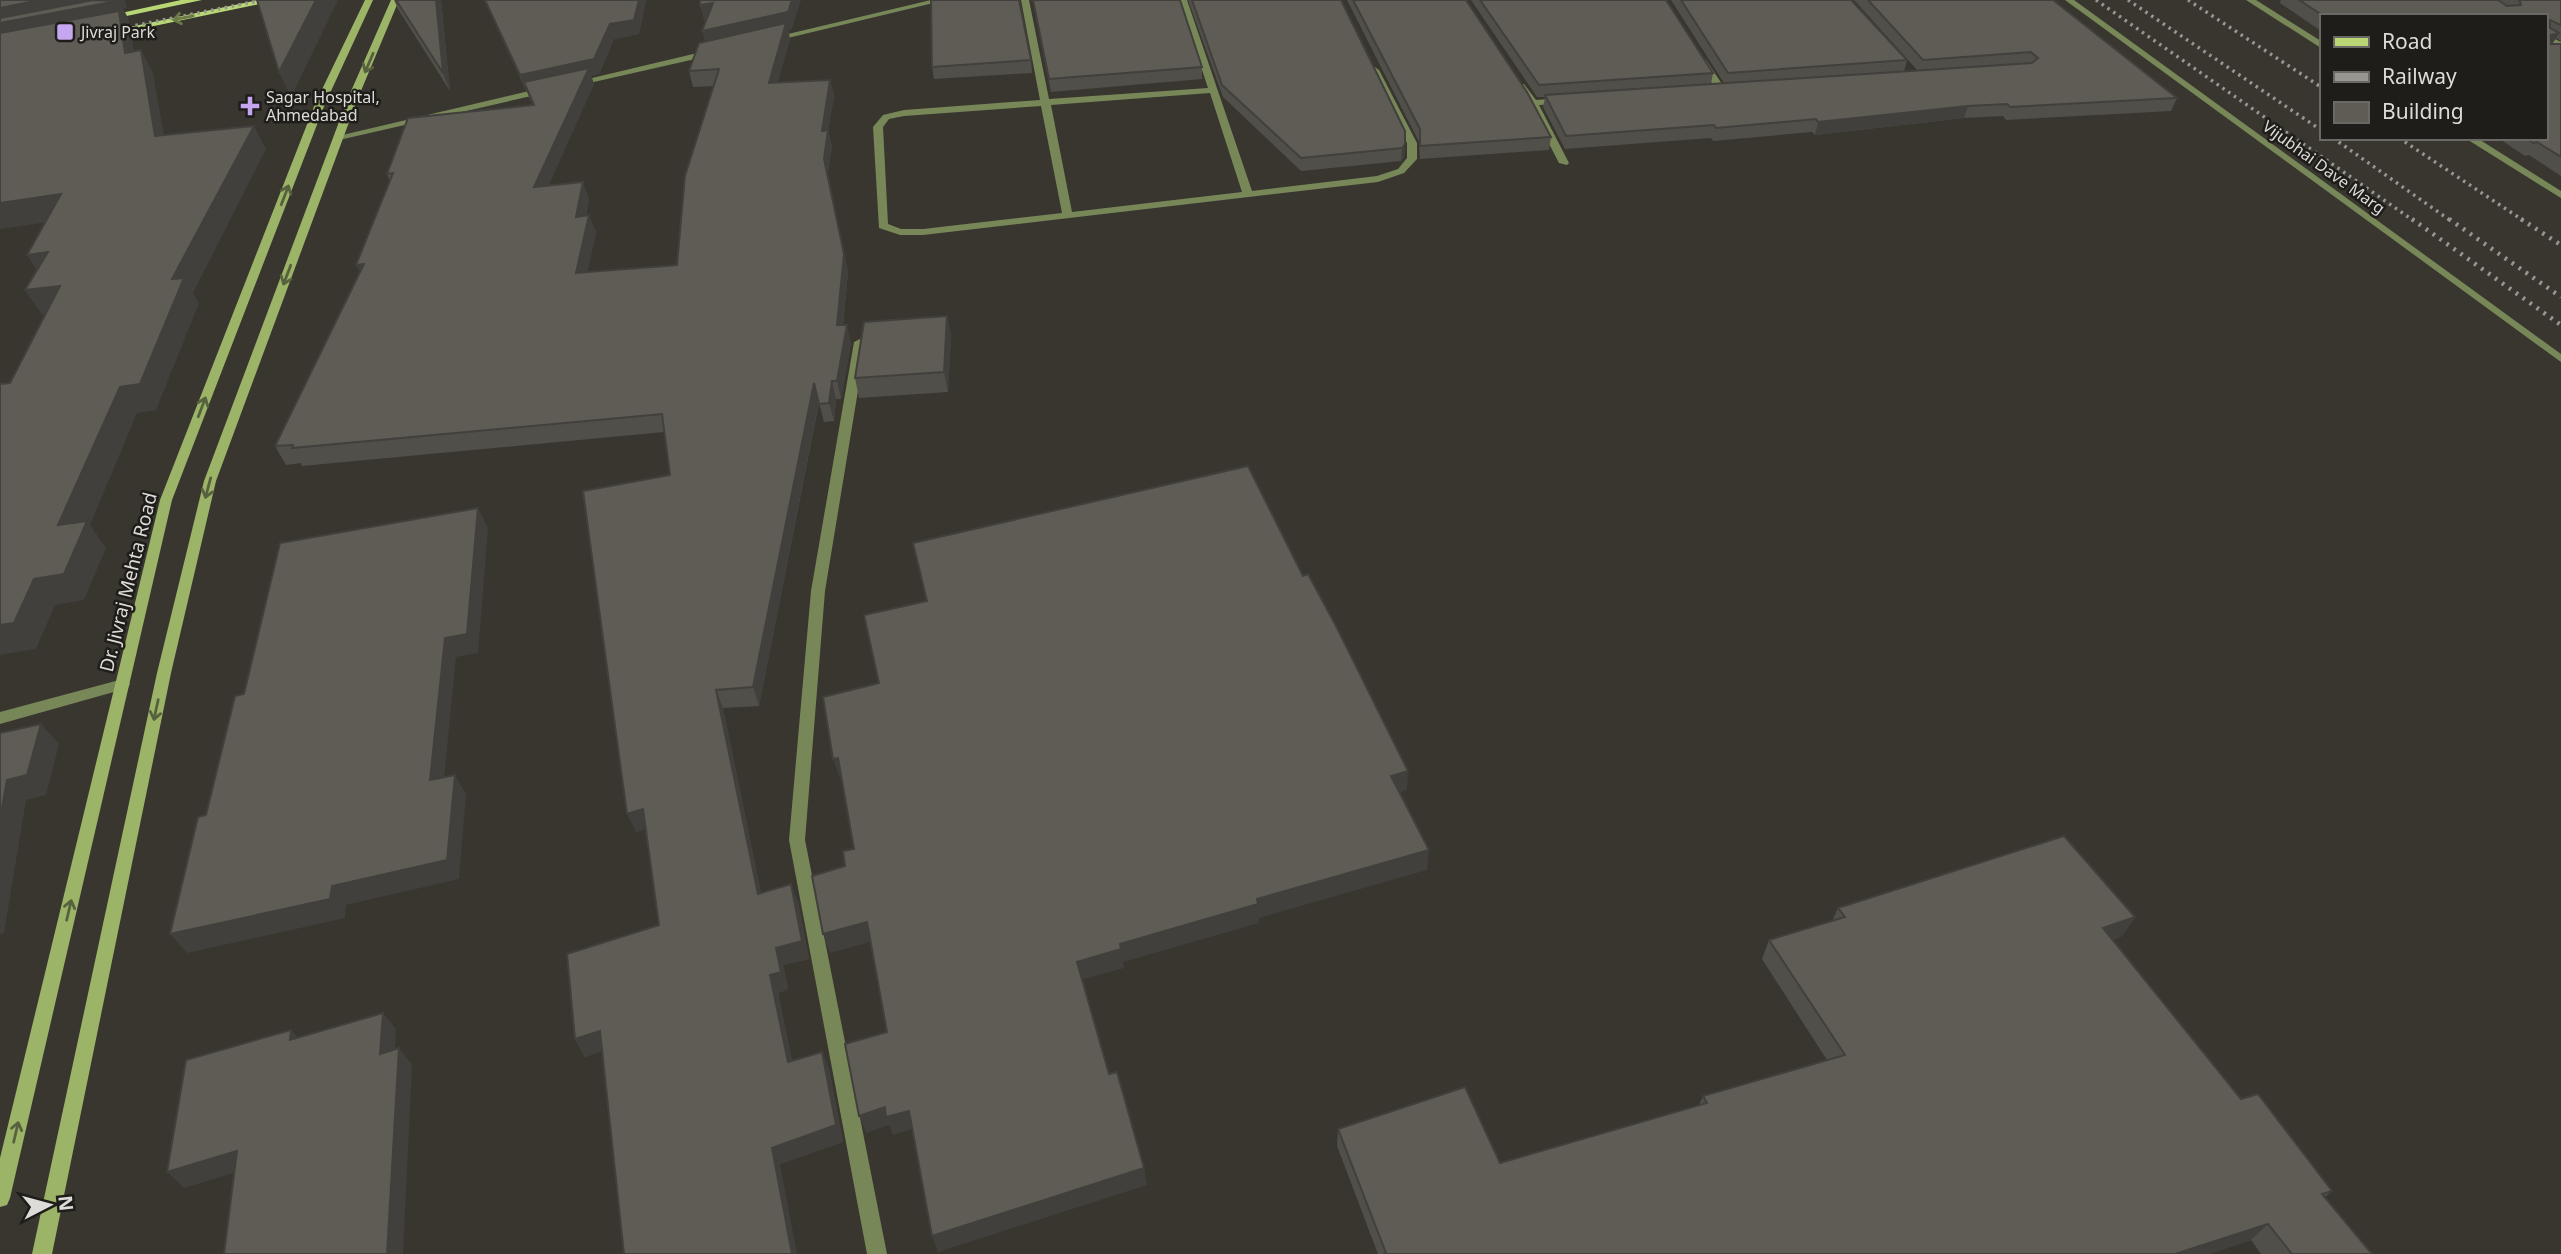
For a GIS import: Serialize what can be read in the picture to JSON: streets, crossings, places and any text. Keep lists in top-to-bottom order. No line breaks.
{"streets":{"main road":["Dr. Jivraj Mehta Road"],"street":["Vijubhai Dave Marg"]},"places":{"transit":["Jivraj Park"],"health":["Sagar Hospital, Ahmedabad"]},"legend":["Road","Railway","Building"],"north":"right"}
